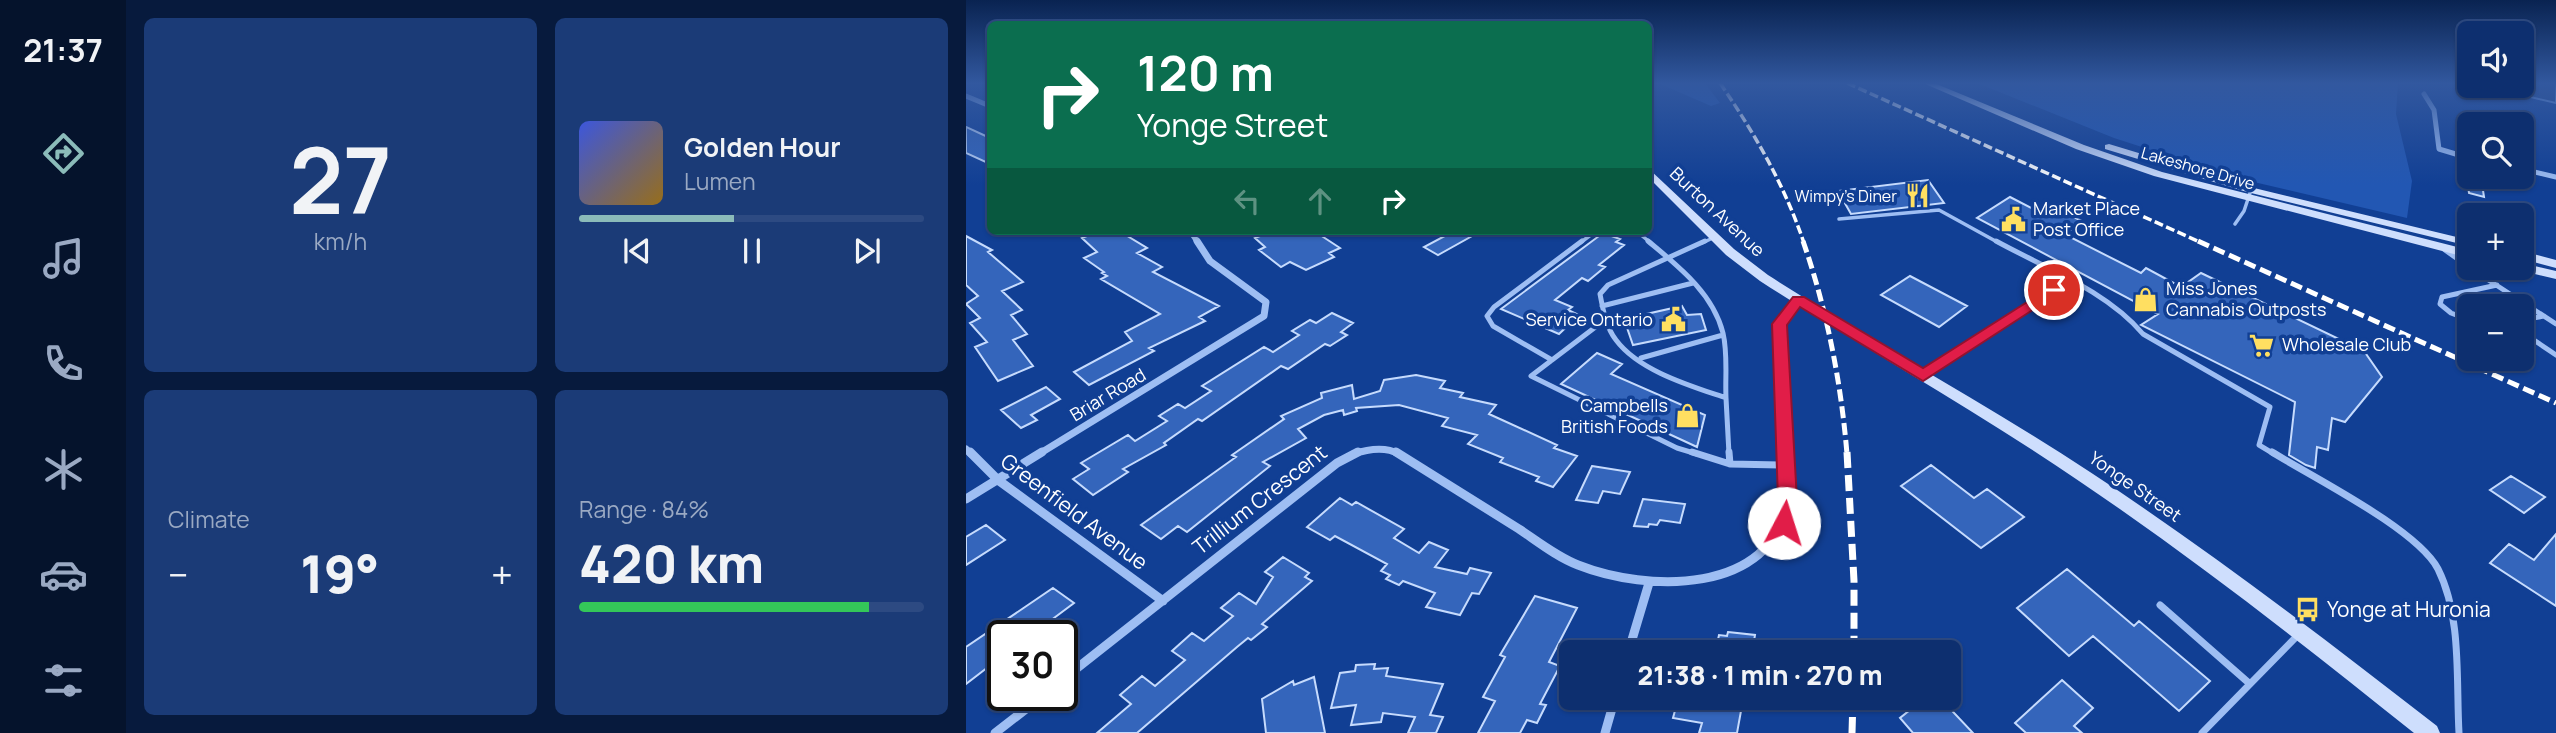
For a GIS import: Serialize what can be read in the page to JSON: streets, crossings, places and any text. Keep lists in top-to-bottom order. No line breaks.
{"streets":{"main road":["Lakeshore Drive","Burton Avenue","Yonge Street"],"street":["Briar Road","Trillium Crescent","Greenfield Avenue"]},"crossings":[["Burton Avenue","Yonge Street"],["Burton Avenue","Trillium Crescent"],["Briar Road","Greenfield Avenue"],["Yonge Street","Trillium Crescent"],["Trillium Crescent","Greenfield Avenue"]],"places":{"restaurant":["Wimpy's Diner"],"public building":["Market Place Post Office","Service Ontario"],"shop":["Miss Jones Cannabis Outposts","Campbells British Foods"],"supermarket":["Wholesale Club"],"bus stop":["Yonge at Huronia"]},"page":{"tabs":"21:37","tile":[["27","km/h"],"Climate",["Range · 84%","420 km"]],"map_buttons":["+","−"],"turn":["120 m","Yonge Street"],"song":["Golden Hour","Lumen"],"heat":["−","19°","+"],"limit":"30","trip":"21:38 · 1 min · 270 m"}}
